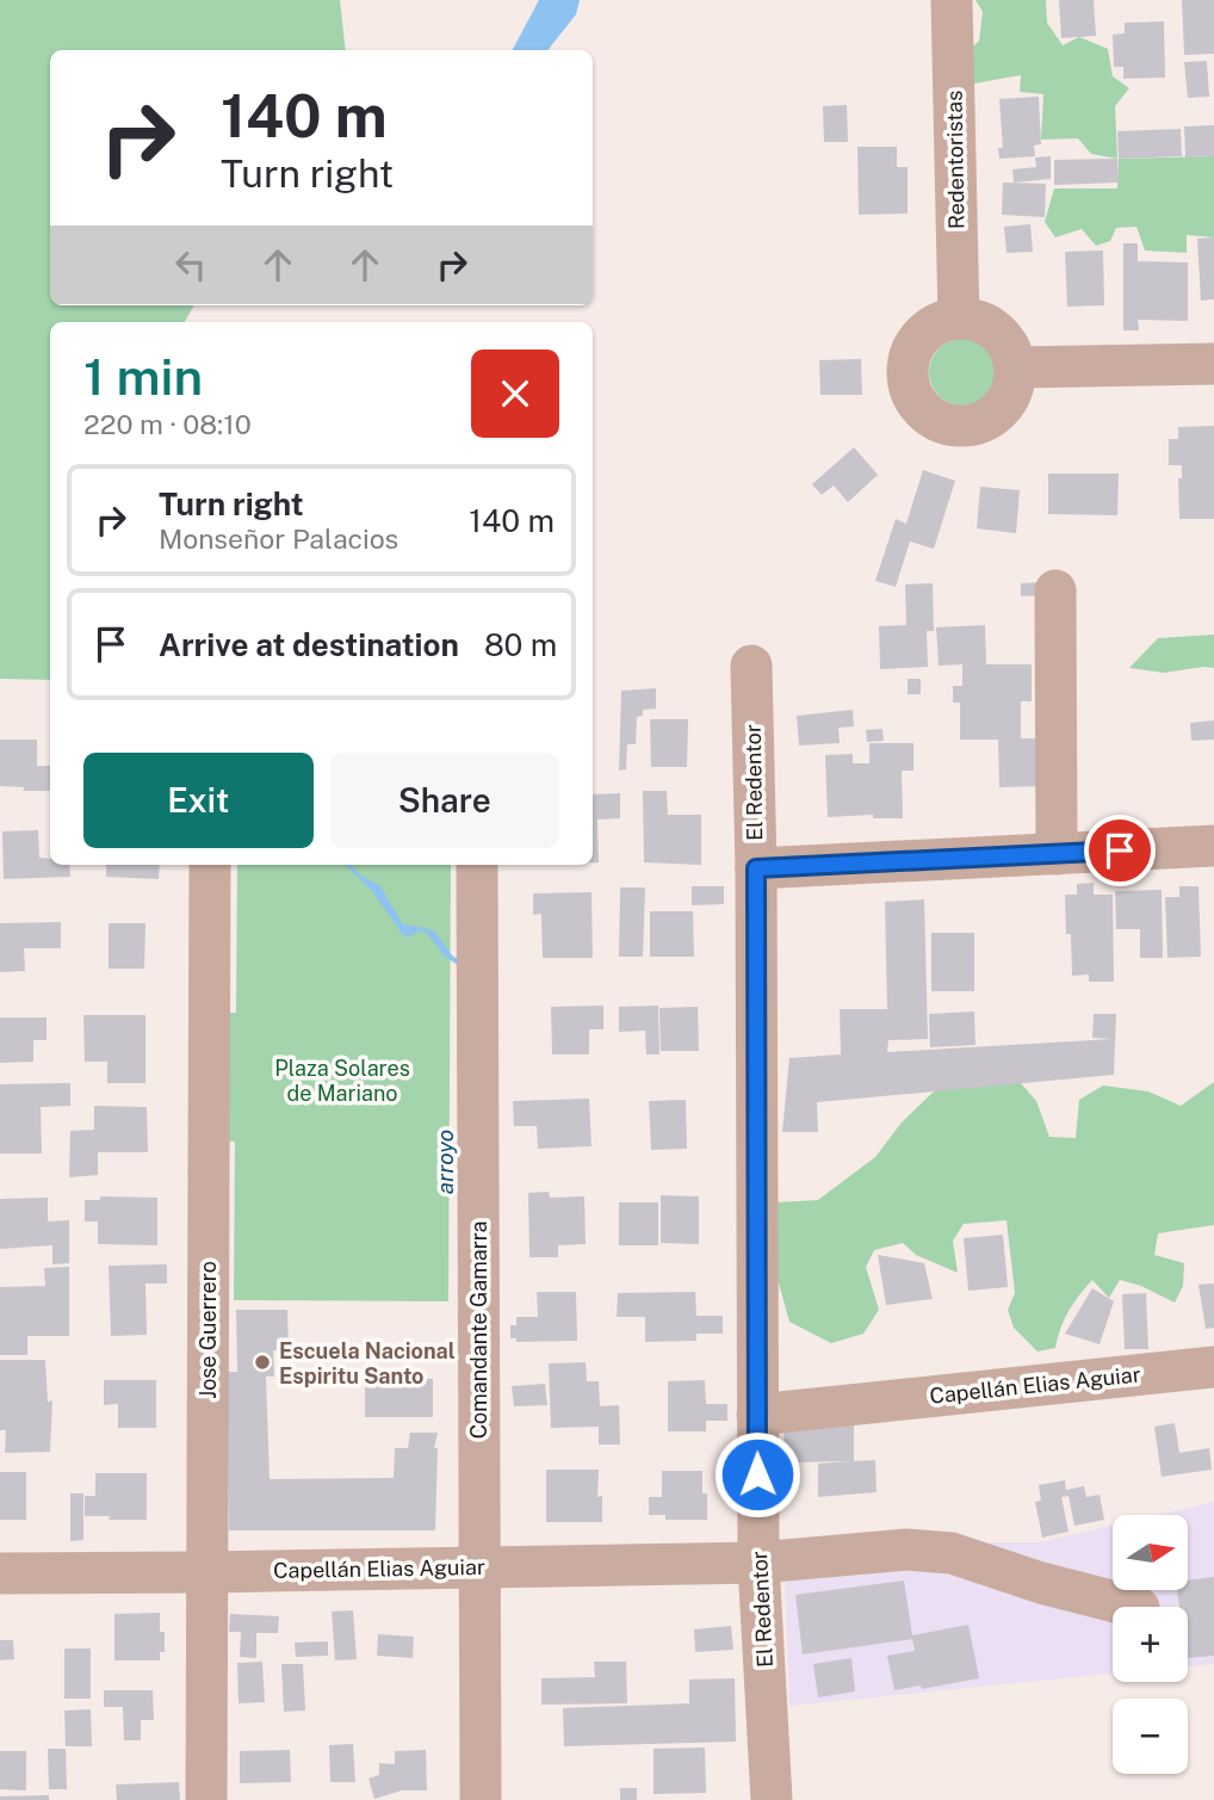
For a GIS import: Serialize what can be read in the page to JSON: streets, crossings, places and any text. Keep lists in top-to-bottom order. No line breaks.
{"streets":{"street":["Redentoristas","El Redentor","Jose Guerrero","Comandante Gamarra","Capellán Elias Aguiar"]},"crossings":[["El Redentor","Capellán Elias Aguiar"],["Jose Guerrero","Capellán Elias Aguiar"],["Comandante Gamarra","Capellán Elias Aguiar"]],"water":["arroyo"],"parks":["Plaza Solares de Mariano"],"places":["Escuela Nacional Espiritu Santo"],"north":"right","page":{"turn":["140 m","Turn right"],"heading":["1 min","220 m · 08:10"],"list":[{"name":"Turn right","note":"Monseñor Palacios","value":"140 m"},{"name":"Arrive at destination","value":"80 m"}],"buttons":["Exit","Share"],"map_buttons":["+","−"]}}
